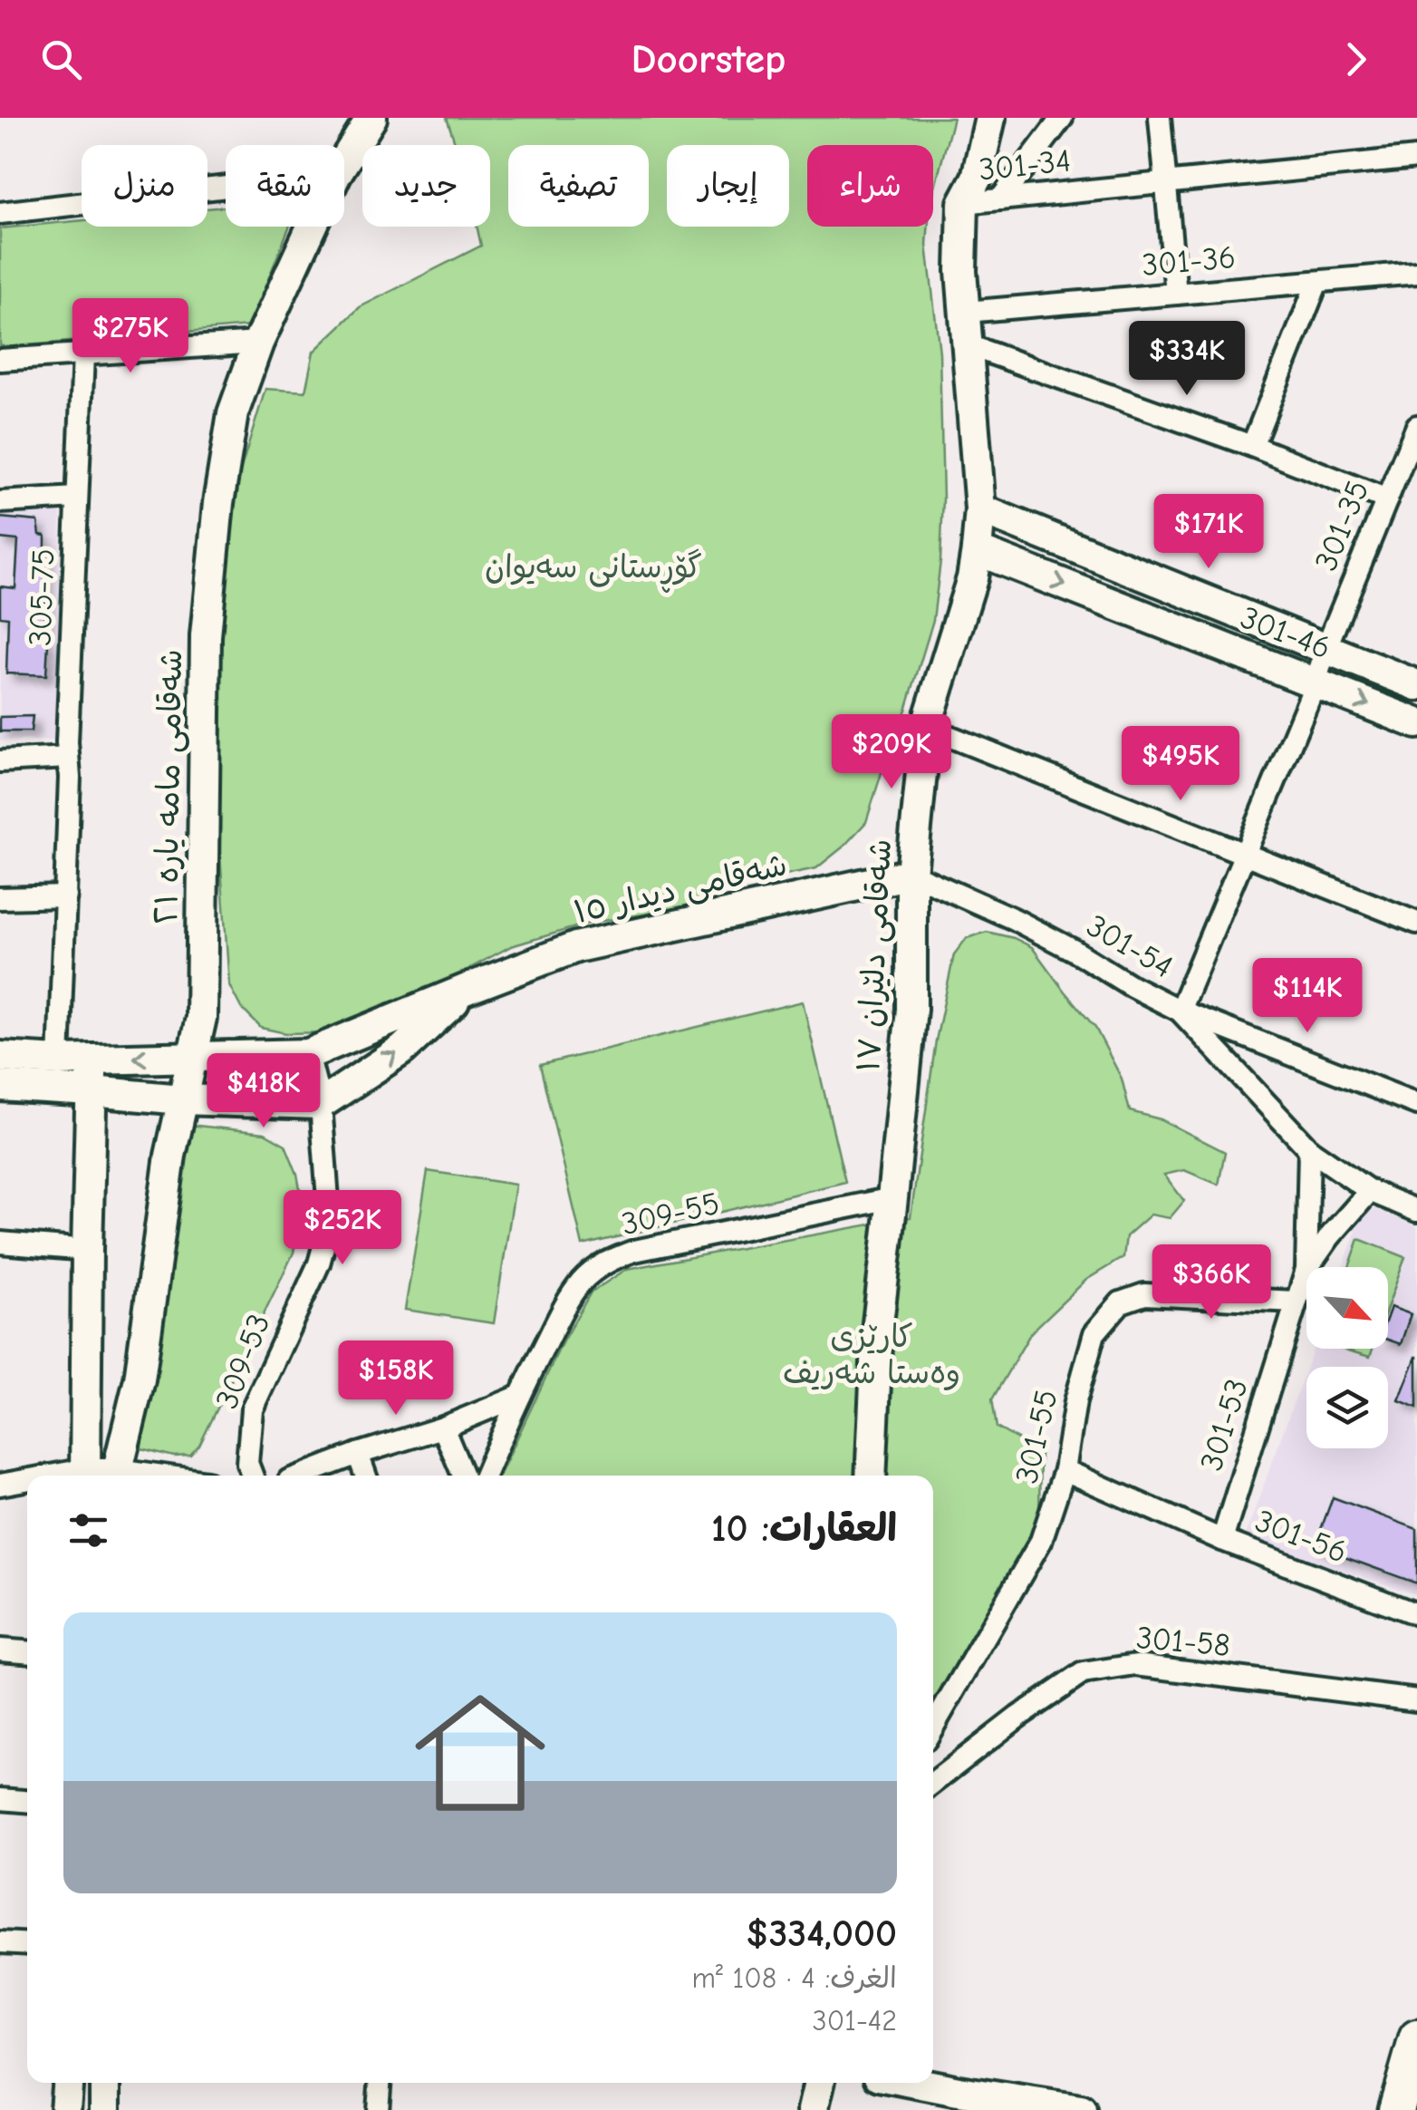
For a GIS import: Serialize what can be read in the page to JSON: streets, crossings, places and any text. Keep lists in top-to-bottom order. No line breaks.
{"streets":{"street":["301-34","301-36","301-35","305-75","301-46","شەقامی مامە یارە ٢١","شەقامی دیدار ١٥","301-54","شەقامی دلێران ١٧","309-55","309-53","301-53","301-55","301-56","301-58"]},"crossings":[["301-34","شەقامی دلێران ١٧"],["301-36","شەقامی دلێران ١٧"],["301-35","301-46"],["301-35","301-54"],["305-75","شەقامی دیدار ١٥"],["301-46","شەقامی دلێران ١٧"],["شەقامی مامە یارە ٢١","شەقامی دیدار ١٥"],["شەقامی دیدار ١٥","301-54"],["شەقامی دیدار ١٥","شەقامی دلێران ١٧"],["شەقامی دیدار ١٥","309-53"],["301-54","شەقامی دلێران ١٧"],["301-54","301-53"],["شەقامی دلێران ١٧","309-55"],["301-53","301-55"],["301-53","301-56"],["301-55","301-56"]],"parks":["گۆڕستانی سەیوان","کارێزی وەستا شەریف"],"north":"bottom right","page":{"header":"Doorstep","chip":["شراء","إيجار","تصفية","جديد","شقة","منزل"],"price":["$275K","$334K","$171K","$209K","$495K","$114K","$418K","$252K","$366K","$158K"],"heading":"العقارات: 10","list":[{"name":"$334,000","note":"الغرف: 4 · 108 m² · 301-42"}]}}
